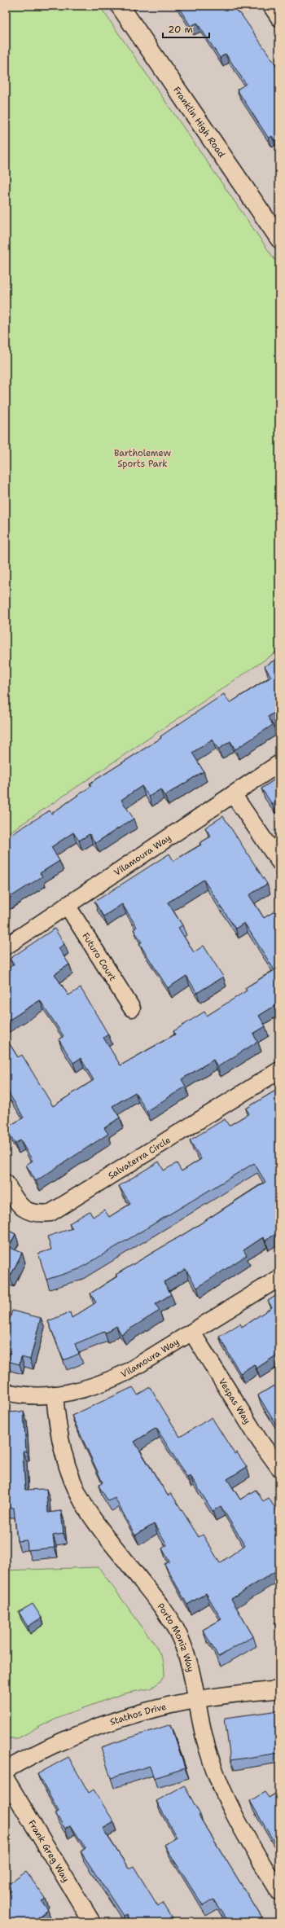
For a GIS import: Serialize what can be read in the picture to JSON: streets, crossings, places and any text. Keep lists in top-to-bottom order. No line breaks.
{"streets":{"street":["Franklin High Road","Vilamoura Way","Futuro Court","Salvaterra Circle","Vespas Way","Porto Moniz Way","Stathos Drive","Frank Greg Way"]},"crossings":[["Vilamoura Way","Futuro Court"],["Vilamoura Way","Vespas Way"],["Vilamoura Way","Porto Moniz Way"],["Porto Moniz Way","Stathos Drive"]],"parks":["Bartholemew Sports Park"],"scale_bar":"20 m"}
